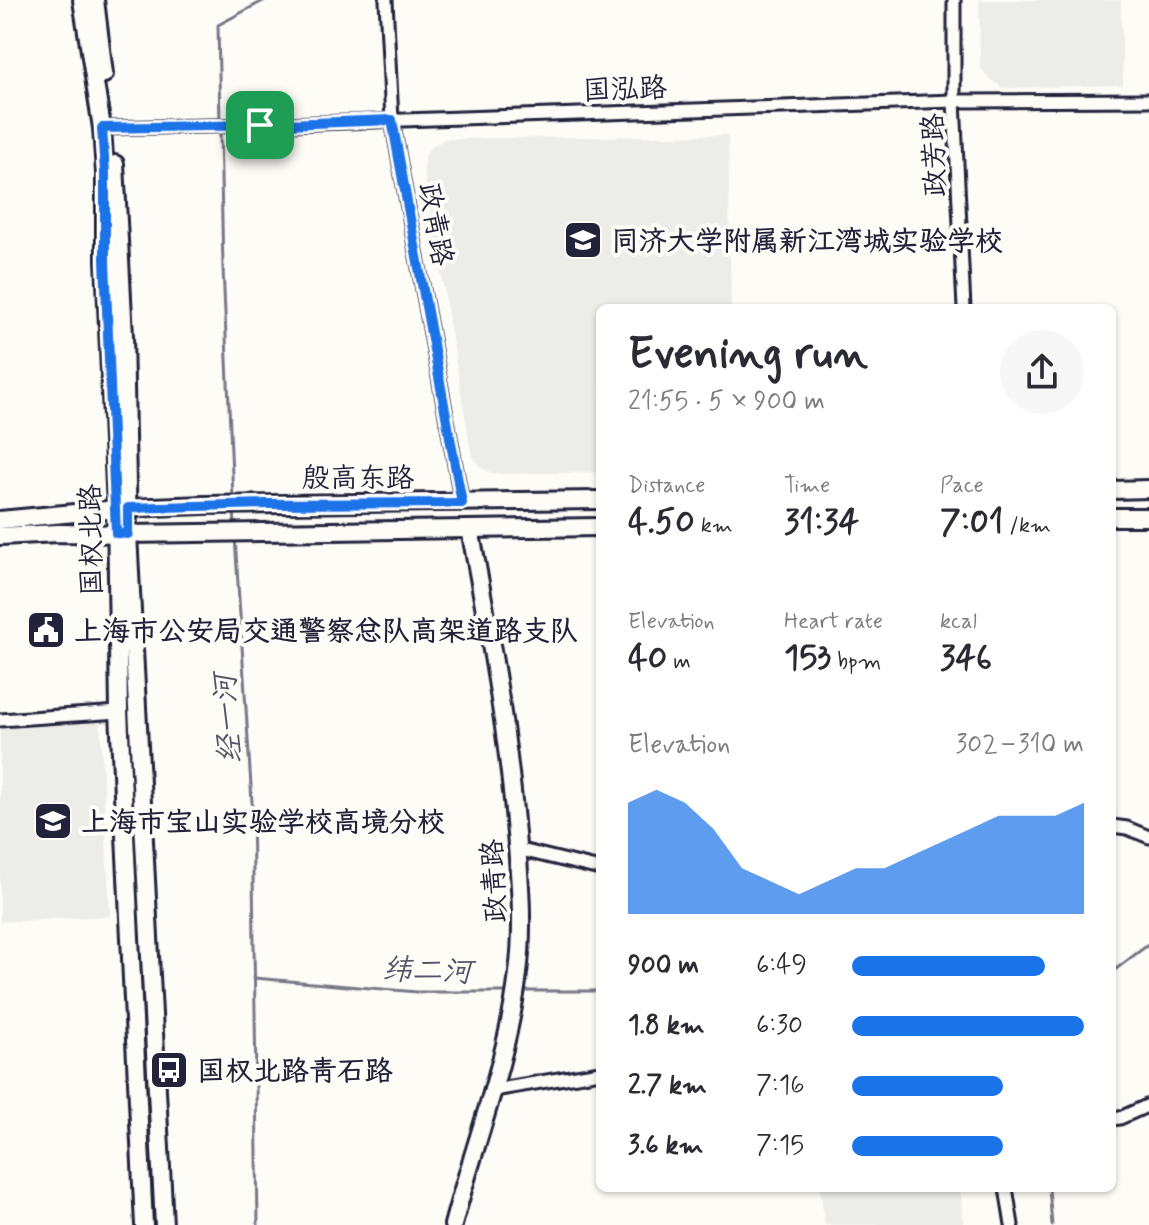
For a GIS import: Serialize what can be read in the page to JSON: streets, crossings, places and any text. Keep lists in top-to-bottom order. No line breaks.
{"streets":{"main road":["政青路","殷高东路","国权北路"],"street":["国泓路","政芳路"]},"crossings":[["国泓路","政芳路"],["国泓路","政青路"],["国泓路","国权北路"],["政青路","殷高东路"],["殷高东路","国权北路"]],"water":["经一河","纬二河"],"places":{"school or university":["同济大学附属新江湾城实验学校","上海市宝山实验学校高境分校"],"public building":["上海市公安局交通警察总队高架道路支队"],"bus stop":["国权北路青石路"]},"page":{"heading":["Evening run","21:55 · 5 × 900 m"],"stats":[["Distance","4.50 km"],["Time","31:34"],["Pace","7:01 /km"],["Elevation","40 m"],["Heart rate","153 bpm"],["kcal","346"]],"chart":["Elevation","302–310 m"],"list":[{"name":"900 m","note":"6:49"},{"name":"1.8 km","note":"6:30"},{"name":"2.7 km","note":"7:16"},{"name":"3.6 km","note":"7:15"}]}}
